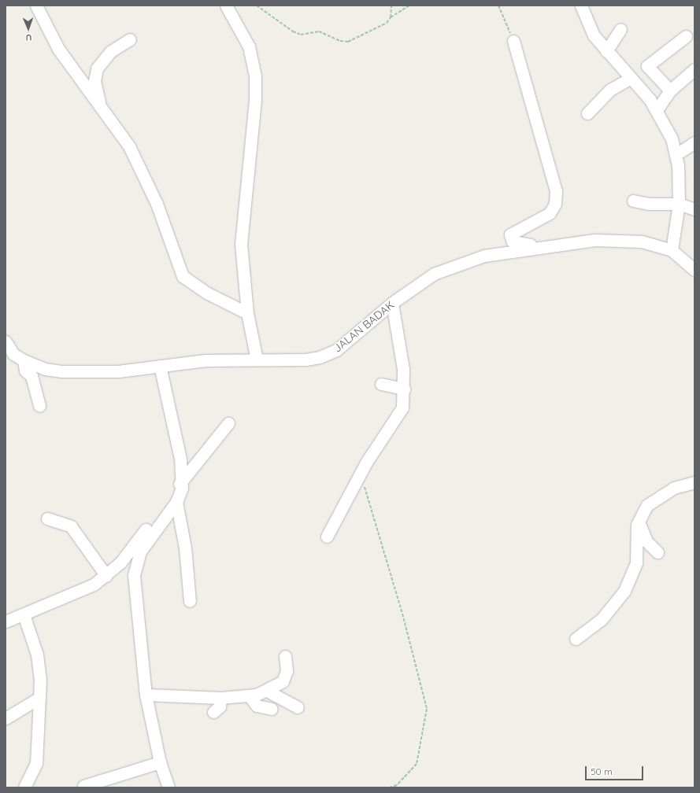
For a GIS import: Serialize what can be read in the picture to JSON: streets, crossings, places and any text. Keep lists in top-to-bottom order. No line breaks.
{"streets":{"street":["JALAN BADAK"]},"scale_bar":"50 m","north":"bottom"}
